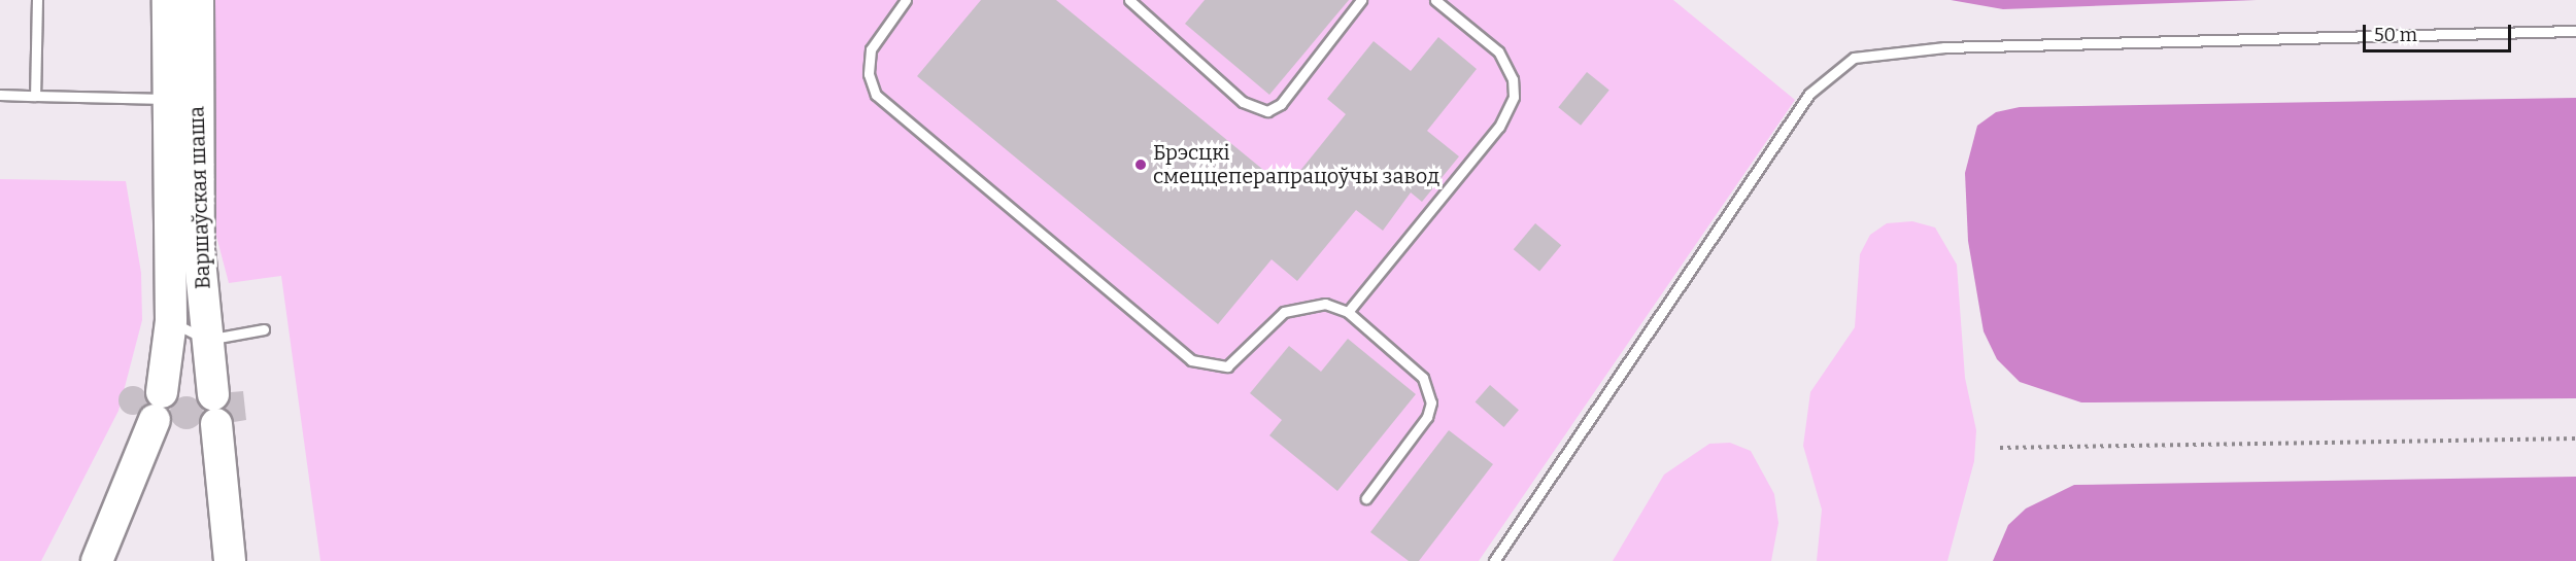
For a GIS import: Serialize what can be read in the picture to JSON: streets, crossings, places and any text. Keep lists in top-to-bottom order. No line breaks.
{"streets":{"highway":["Варшаўская шаша"]},"places":["Брэсцкі смеццеперапрацоўчы завод"],"scale_bar":"50 m"}
